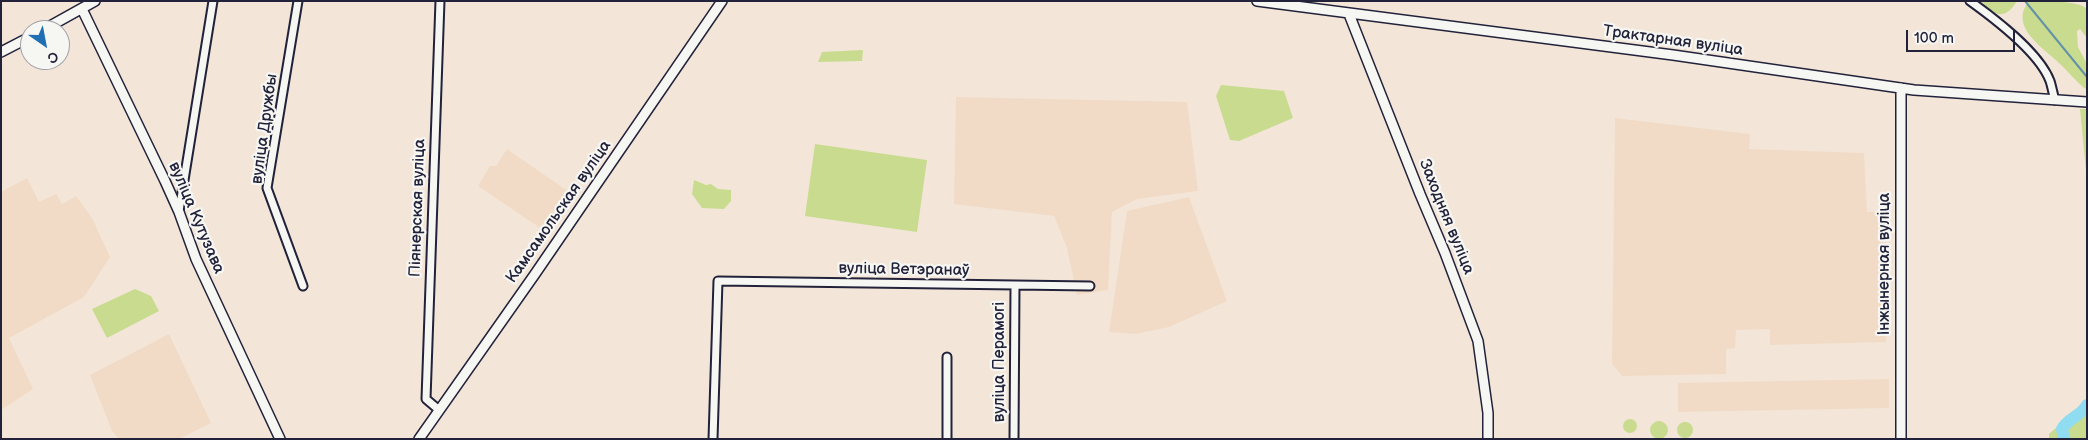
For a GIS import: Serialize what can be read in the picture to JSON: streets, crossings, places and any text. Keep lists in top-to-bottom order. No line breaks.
{"streets":{"street":["Трактарная вуліца","вуліца Дружбы","Піянерская вуліца","Камсамольская вуліца","Заходняя вуліца","вуліца Кутузава","Інжынерная вуліца","вуліца Ветэранаў","вуліца Перамогі"]},"crossings":[["Трактарная вуліца","Заходняя вуліца"],["Трактарная вуліца","Інжынерная вуліца"],["Піянерская вуліца","Камсамольская вуліца"],["вуліца Ветэранаў","вуліца Перамогі"]],"scale_bar":"100 m","north":"bottom right"}
